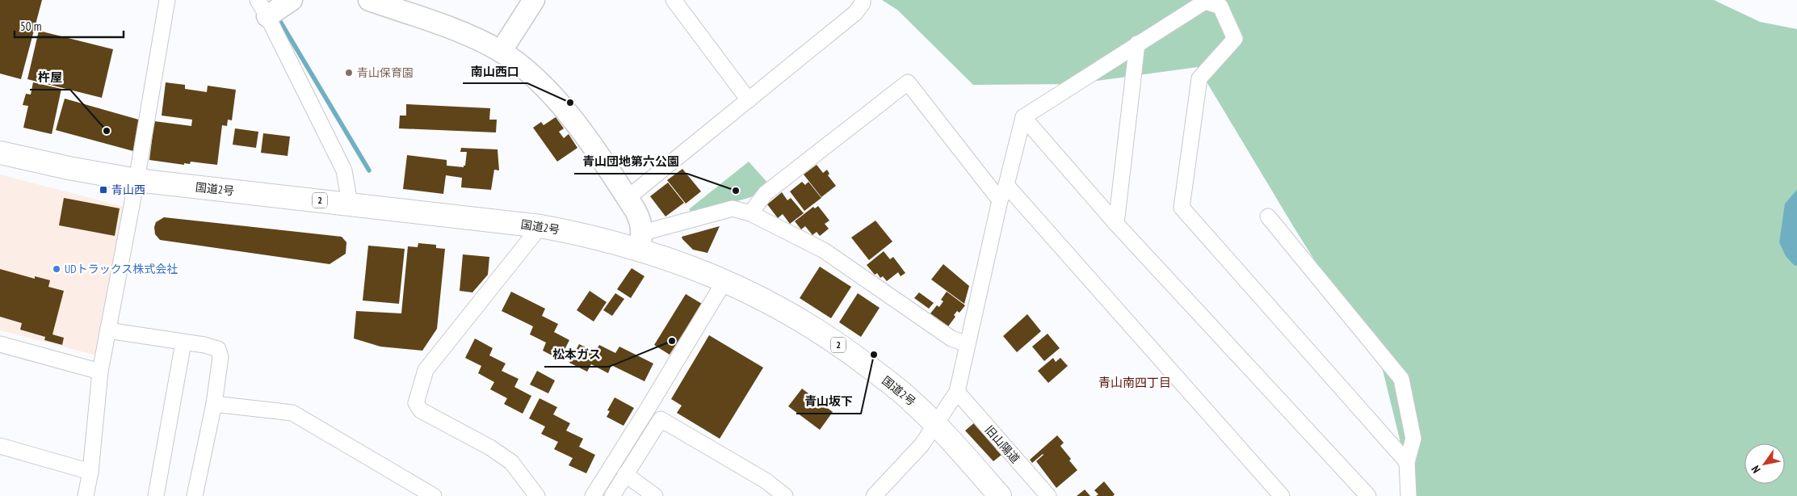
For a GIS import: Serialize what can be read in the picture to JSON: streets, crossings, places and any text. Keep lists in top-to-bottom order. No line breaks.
{"streets":{"highway":["国道2号","2"],"street":["旧山陽道"]},"districts":["青山南四丁目"],"places":{"other":["青山保育園","南山西口","杵屋","青山団地第六公園","UDトラックス株式会社","松本ガス","青山坂下"],"transit":["青山西"]},"scale_bar":"50 m","north":"bottom left"}
